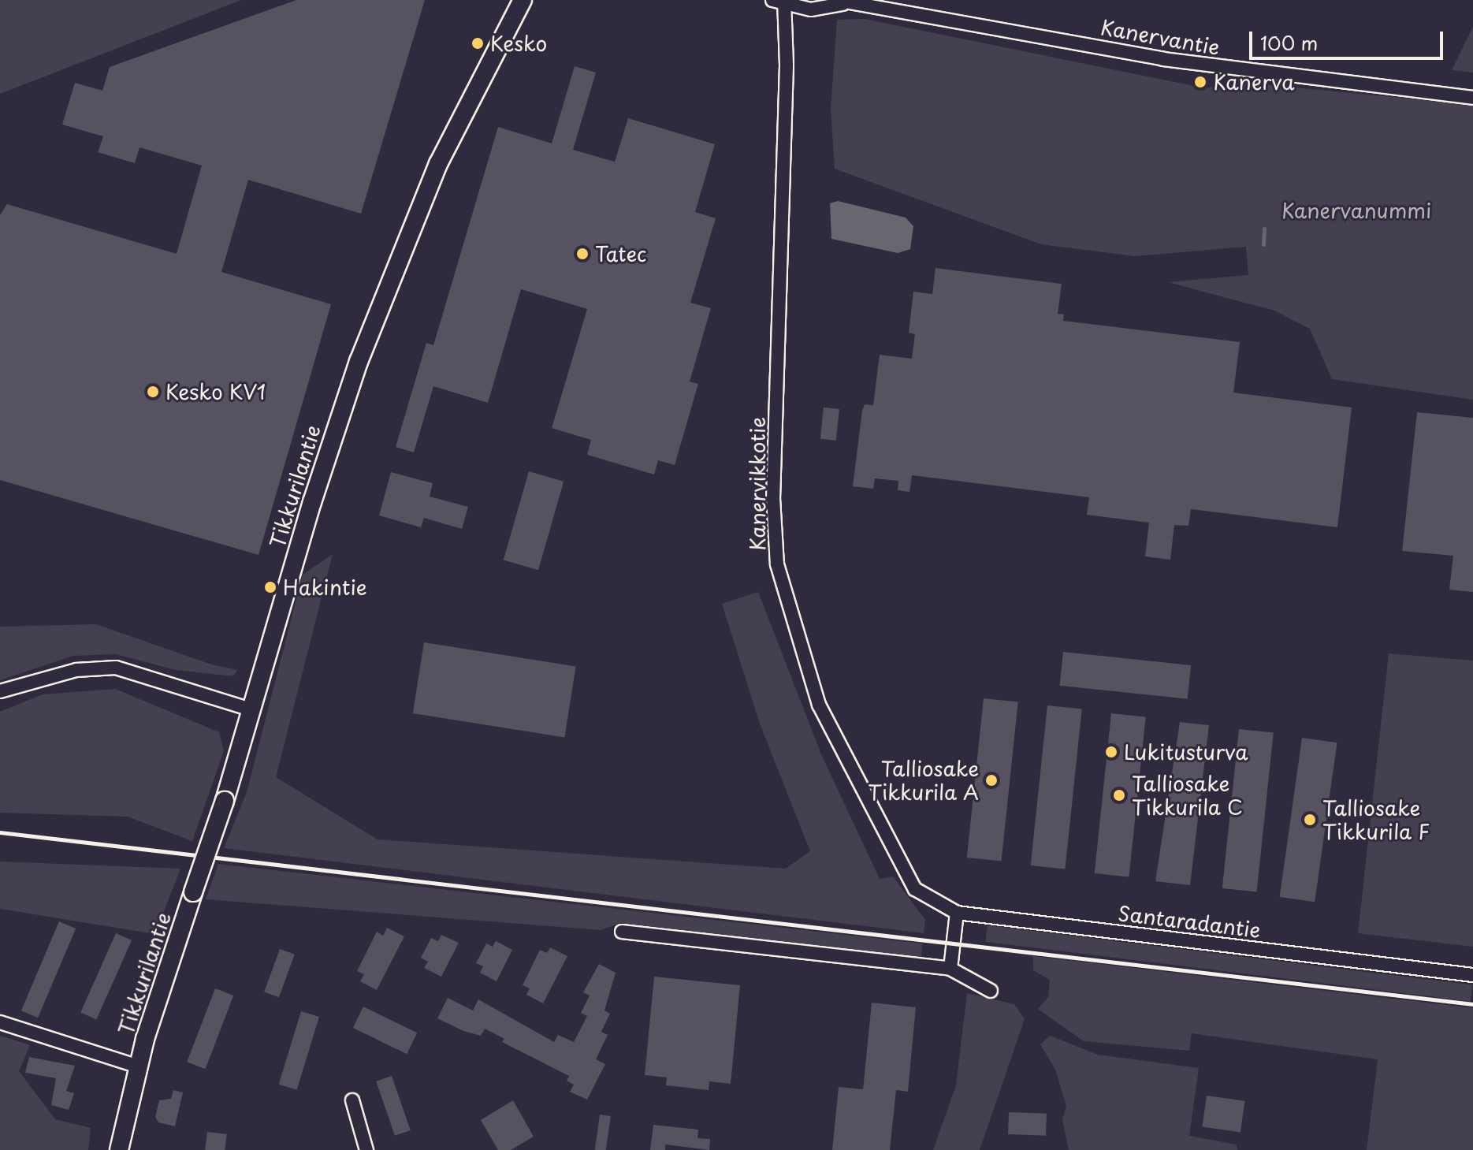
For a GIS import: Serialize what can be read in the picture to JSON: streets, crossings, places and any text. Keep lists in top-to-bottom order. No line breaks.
{"streets":{"main road":["Tikkurilantie"],"street":["Kanervantie","Kanervikkotie","Santaradantie"]},"crossings":[["Kanervantie","Kanervikkotie"],["Kanervikkotie","Santaradantie"]],"parks":["Kanervanummi"],"places":["Kesko","Kanerva","Tatec","Kesko KV1","Hakintie","Lukitusturva","Talliosake Tikkurila A","Talliosake Tikkurila C","Talliosake Tikkurila F"],"scale_bar":"100 m"}
